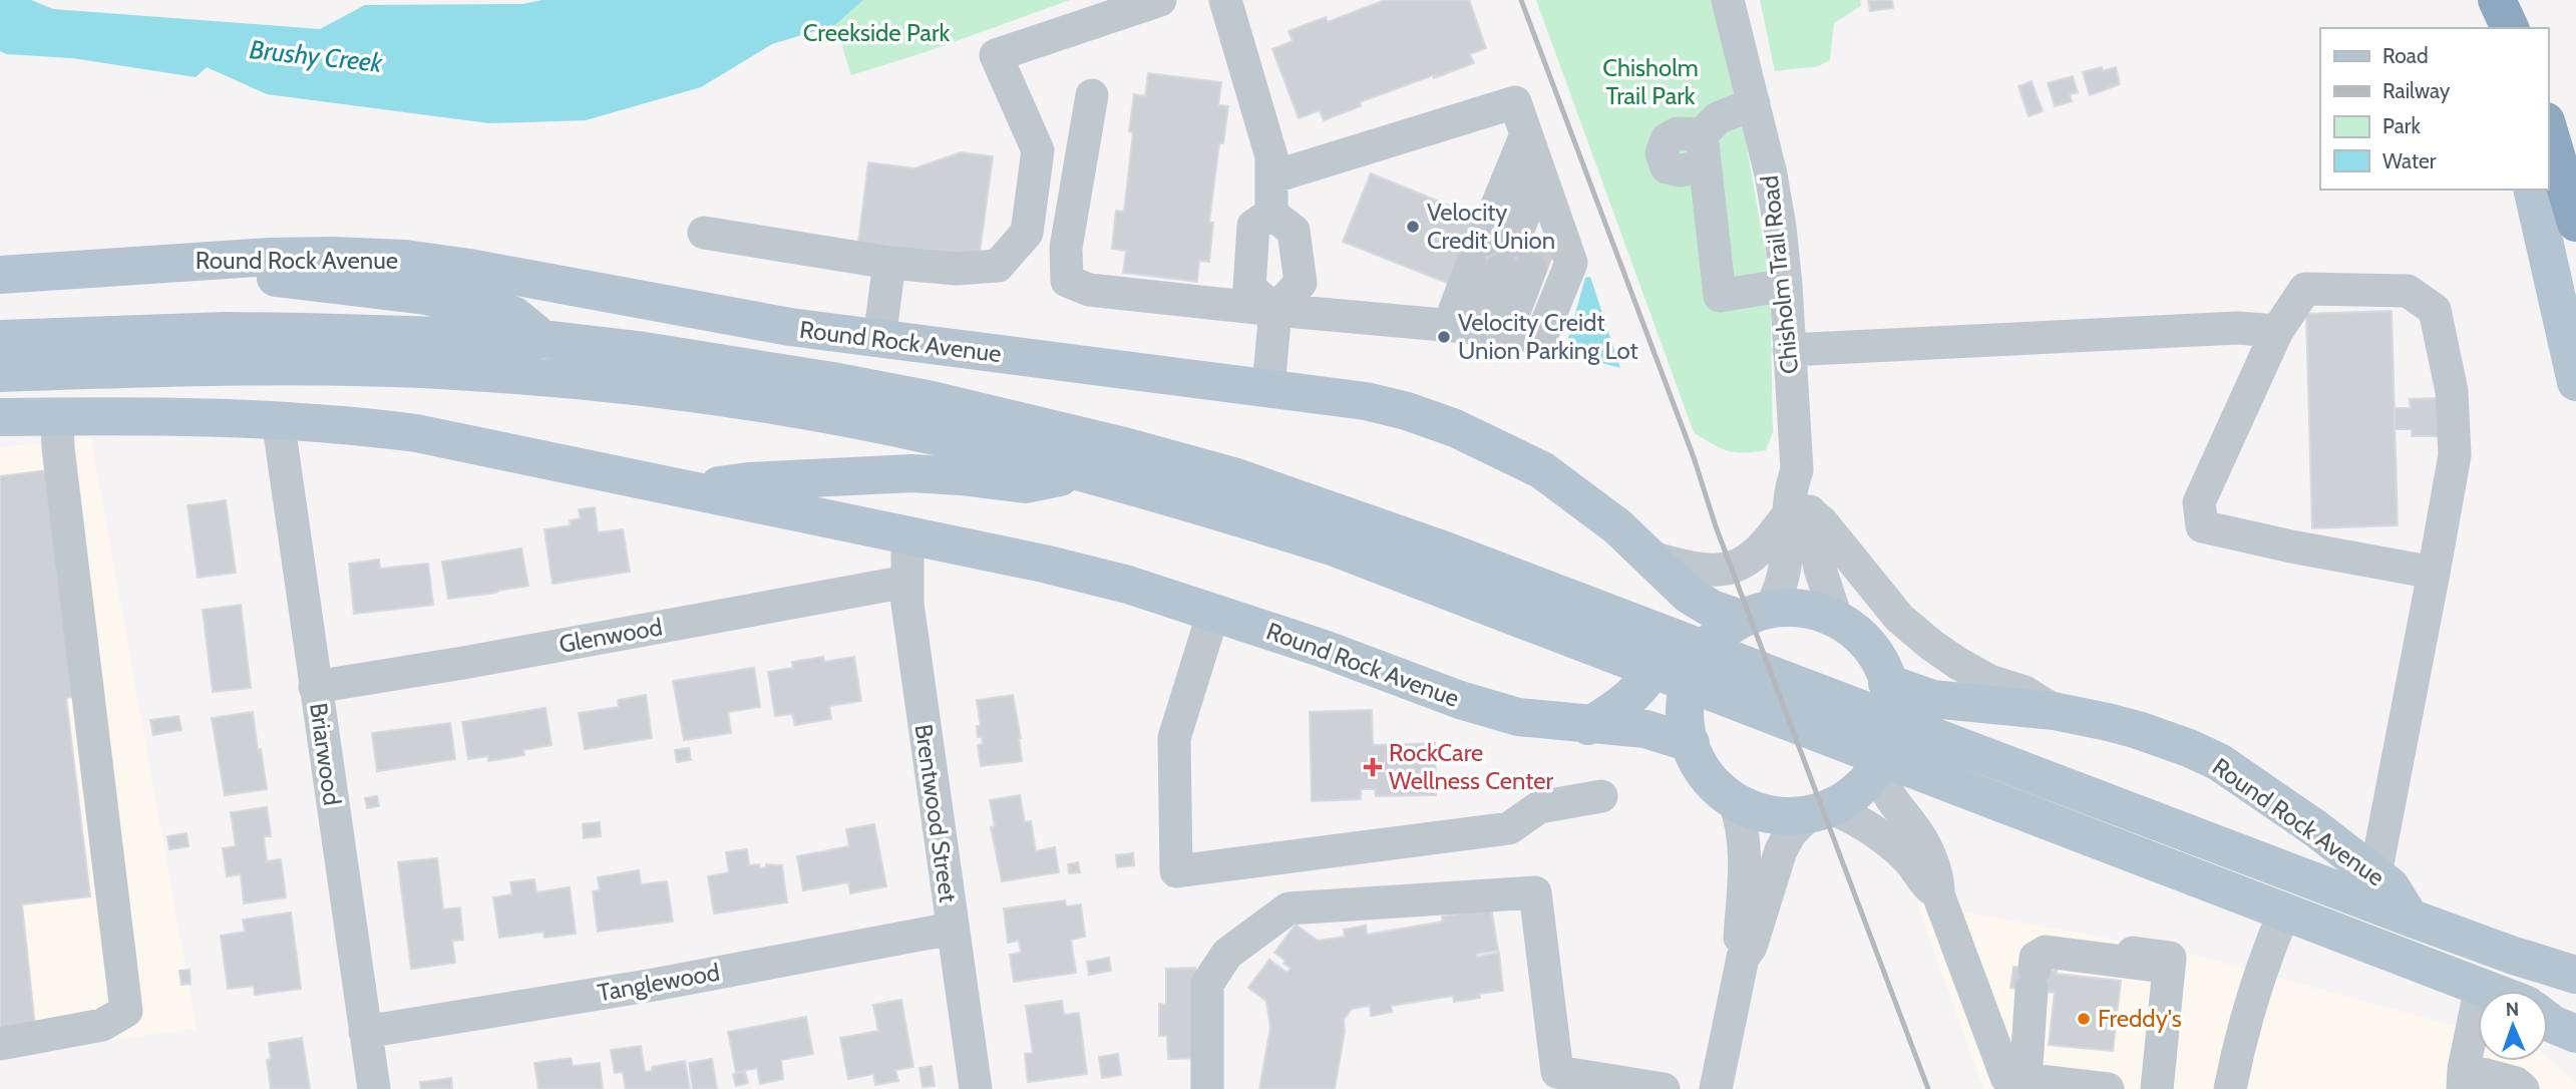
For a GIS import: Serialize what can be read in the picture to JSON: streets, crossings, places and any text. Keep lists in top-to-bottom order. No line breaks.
{"streets":{"main road":["Round Rock Avenue"],"street":["Chisholm Trail Road","Glenwood","Briarwood","Brentwood Street","Tanglewood"]},"crossings":[["Round Rock Avenue","Chisholm Trail Road"],["Round Rock Avenue","Briarwood"],["Round Rock Avenue","Brentwood Street"],["Glenwood","Briarwood"],["Glenwood","Brentwood Street"],["Briarwood","Tanglewood"],["Brentwood Street","Tanglewood"]],"water":["Brushy Creek"],"parks":["Creekside Park","Chisholm Trail Park"],"places":{"other":["Velocity Credit Union","Velocity Creidt Union Parking Lot","Freddy's"],"health":["RockCare Wellness Center"]},"legend":["Road","Railway","Park","Water"],"north":"top"}
